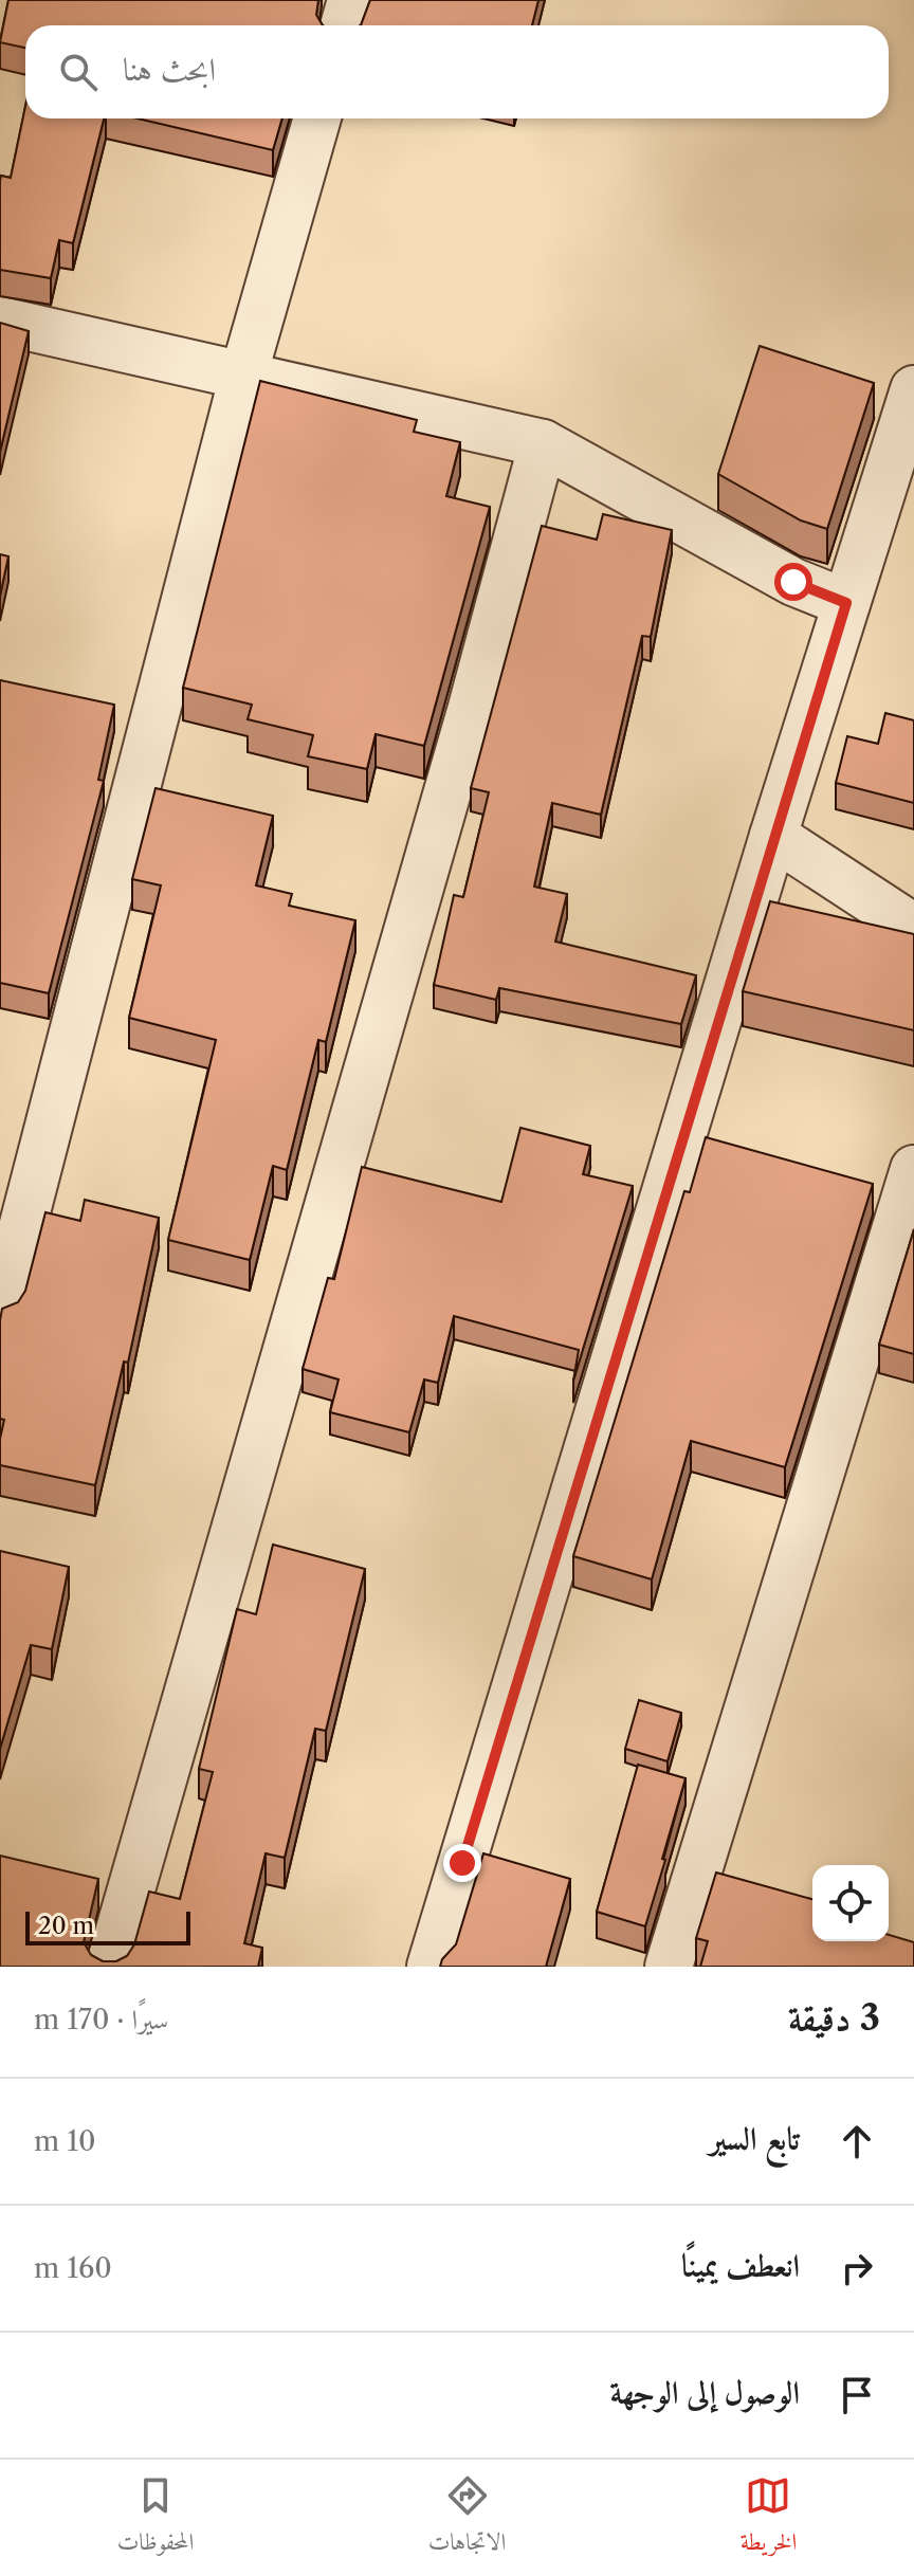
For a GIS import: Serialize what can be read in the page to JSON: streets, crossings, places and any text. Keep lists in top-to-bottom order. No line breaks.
{"scale_bar":"20 m","page":{"search":"ابحث هنا","scale":"20 m","heading":["3 دقيقة","سيرًا · 170 m"],"list":[["تابع السير","10 m"],["انعطف يمينًا","160 m"],"الوصول إلى الوجهة"],"nav":["الخريطة","الاتجاهات","المحفوظات"]}}
